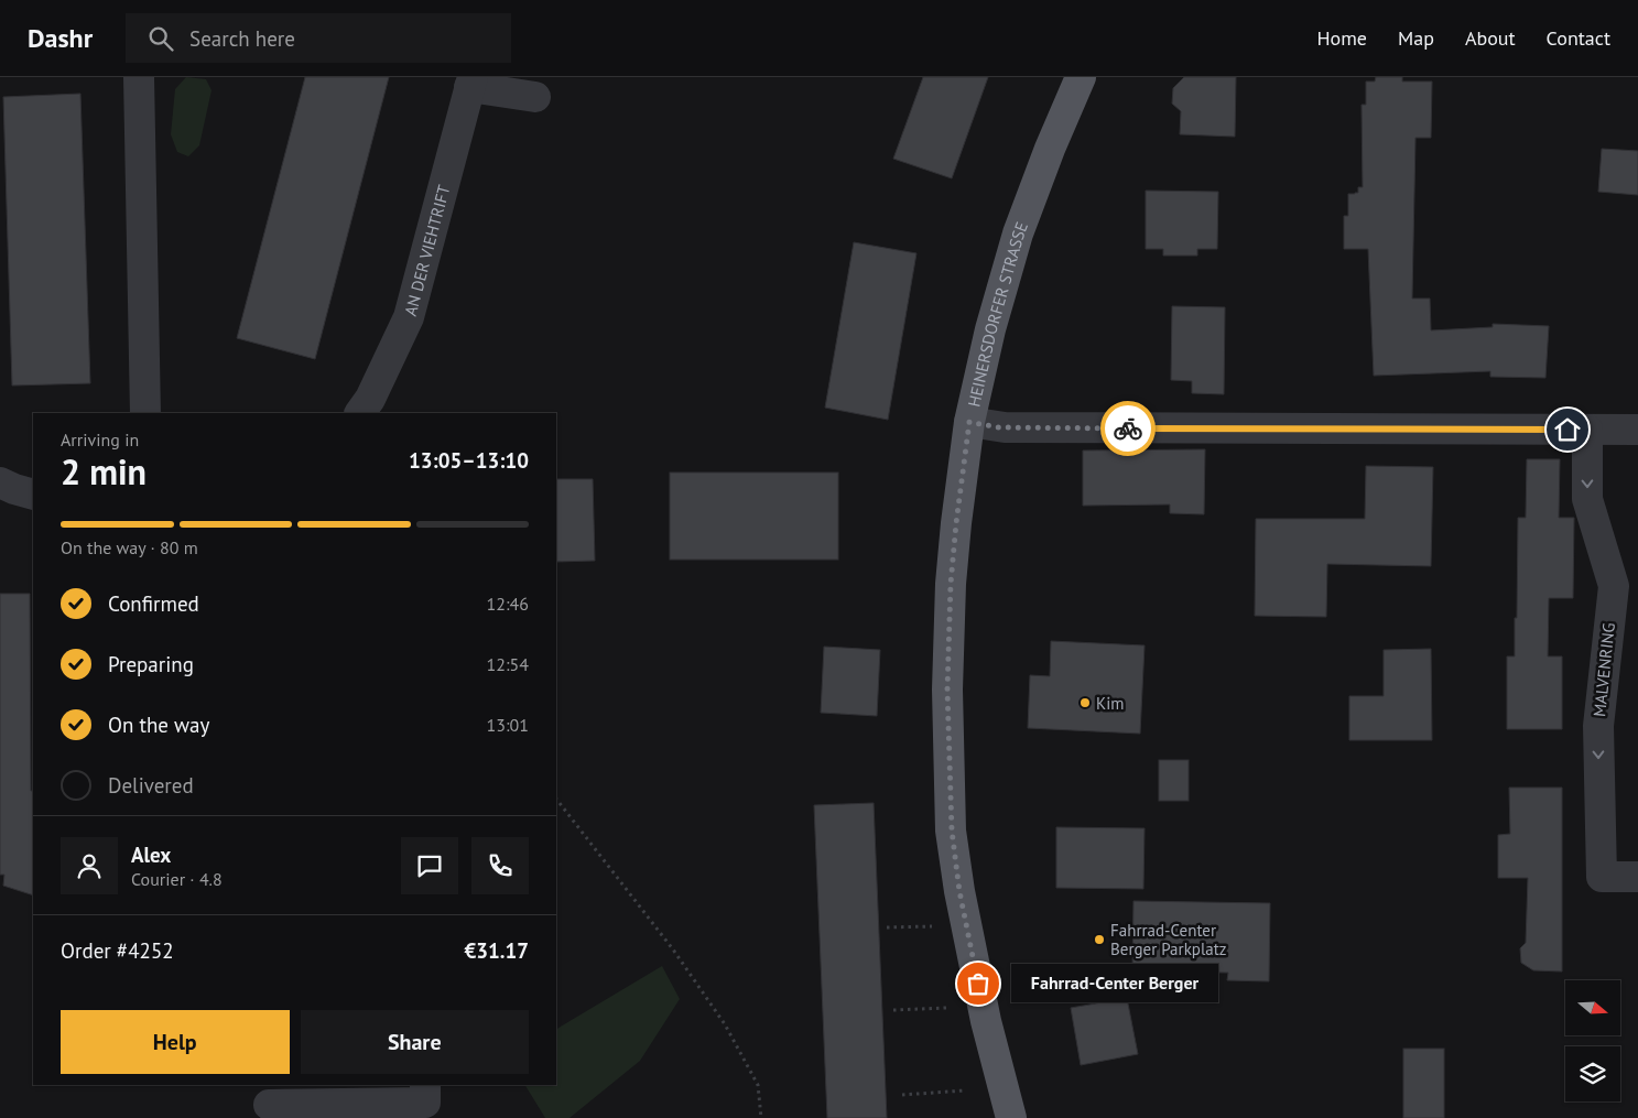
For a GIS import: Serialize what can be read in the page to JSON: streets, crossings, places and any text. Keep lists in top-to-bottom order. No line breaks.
{"streets":{"main road":["HEINERSDORFER STRASSE"],"street":["AN DER VIEHTRIFT","MALVENRING"]},"one_way":["MALVENRING"],"places":["Kim","Fahrrad-Center Berger Parkplatz","Fahrrad-Center Berger"],"north":"right","page":{"header":"Dashr","search":"Search here","nav":["Home","Map","About","Contact"],"heading":["2 min","Arriving in","13:05–13:10"],"panel":["Alex","Courier · 4.8","Order #4252","€31.17"],"bar":"On the way · 80 m","list":[["Confirmed","12:46"],["Preparing","12:54"],["On the way","13:01"],"Delivered"],"bubble":"Fahrrad-Center Berger","buttons":["Help","Share"]}}
